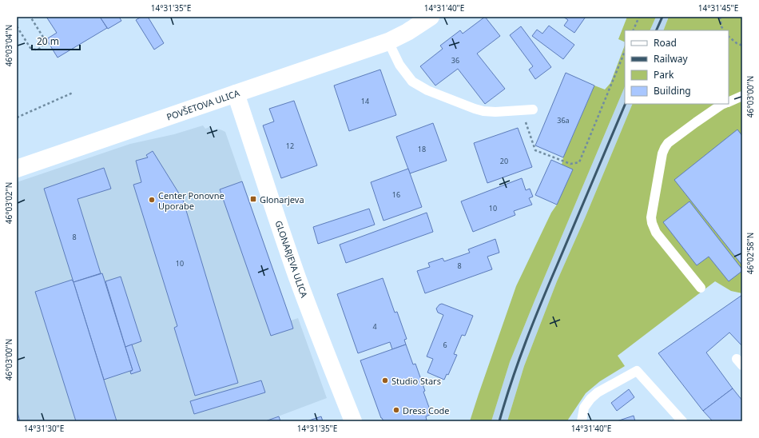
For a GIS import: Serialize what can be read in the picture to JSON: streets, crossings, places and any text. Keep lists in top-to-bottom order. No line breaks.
{"streets":{"street":["POVŠETOVA ULICA","GLONARJEVA ULICA"]},"crossings":[["POVŠETOVA ULICA","GLONARJEVA ULICA"]],"places":{"transit":["Glonarjeva"],"other":["Center Ponovne Uporabe","Studio Stars","Dress Code"]},"house_numbers":["36","14","36a","12","18","20","16","10","8","10","8","4","6"],"legend":["Road","Railway","Park","Building"],"scale_bar":"20 m","coordinates":["14°31'35\"E","14°31'40\"E","14°31'45\"E","46°03'04\"N","46°03'00\"N","46°03'02\"N","46°02'58\"N","14°31'30\"E"]}
